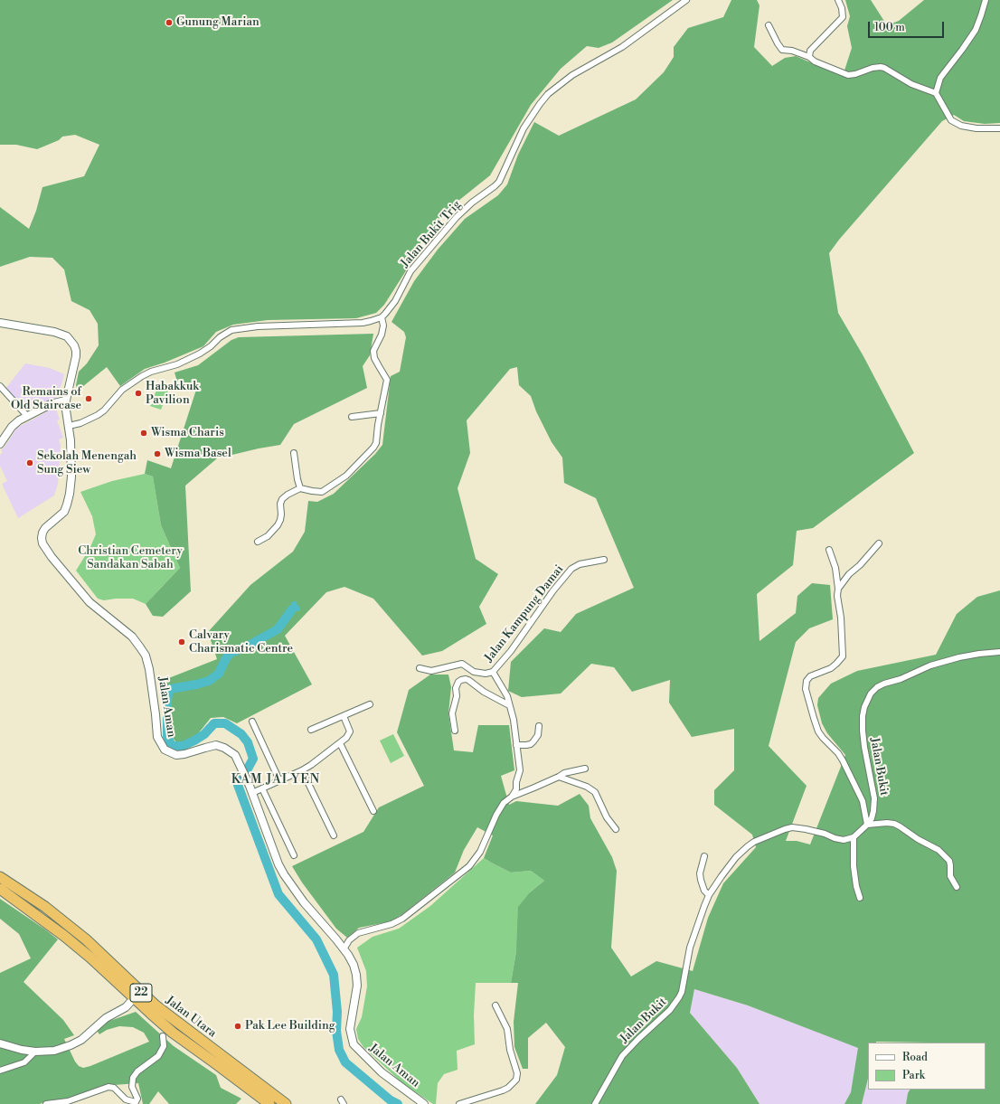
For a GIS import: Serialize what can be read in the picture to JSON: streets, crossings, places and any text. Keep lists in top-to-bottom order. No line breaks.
{"streets":{"highway":["22","Jalan Utara"],"street":["Jalan Bukit Trig","Jalan Kampung Damai","Jalan Aman","Jalan Bukit"]},"districts":["KAM JAI YEN"],"parks":["Christian Cemetery Sandakan Sabah"],"places":["Gunung Marian","Habakkuk Pavilion","Remains of Old Staircase","Wisma Charis","Wisma Basel","Sekolah Menengah Sung Siew","Calvary Charismatic Centre","Pak Lee Building"],"legend":["Road","Park"],"scale_bar":"100 m"}
